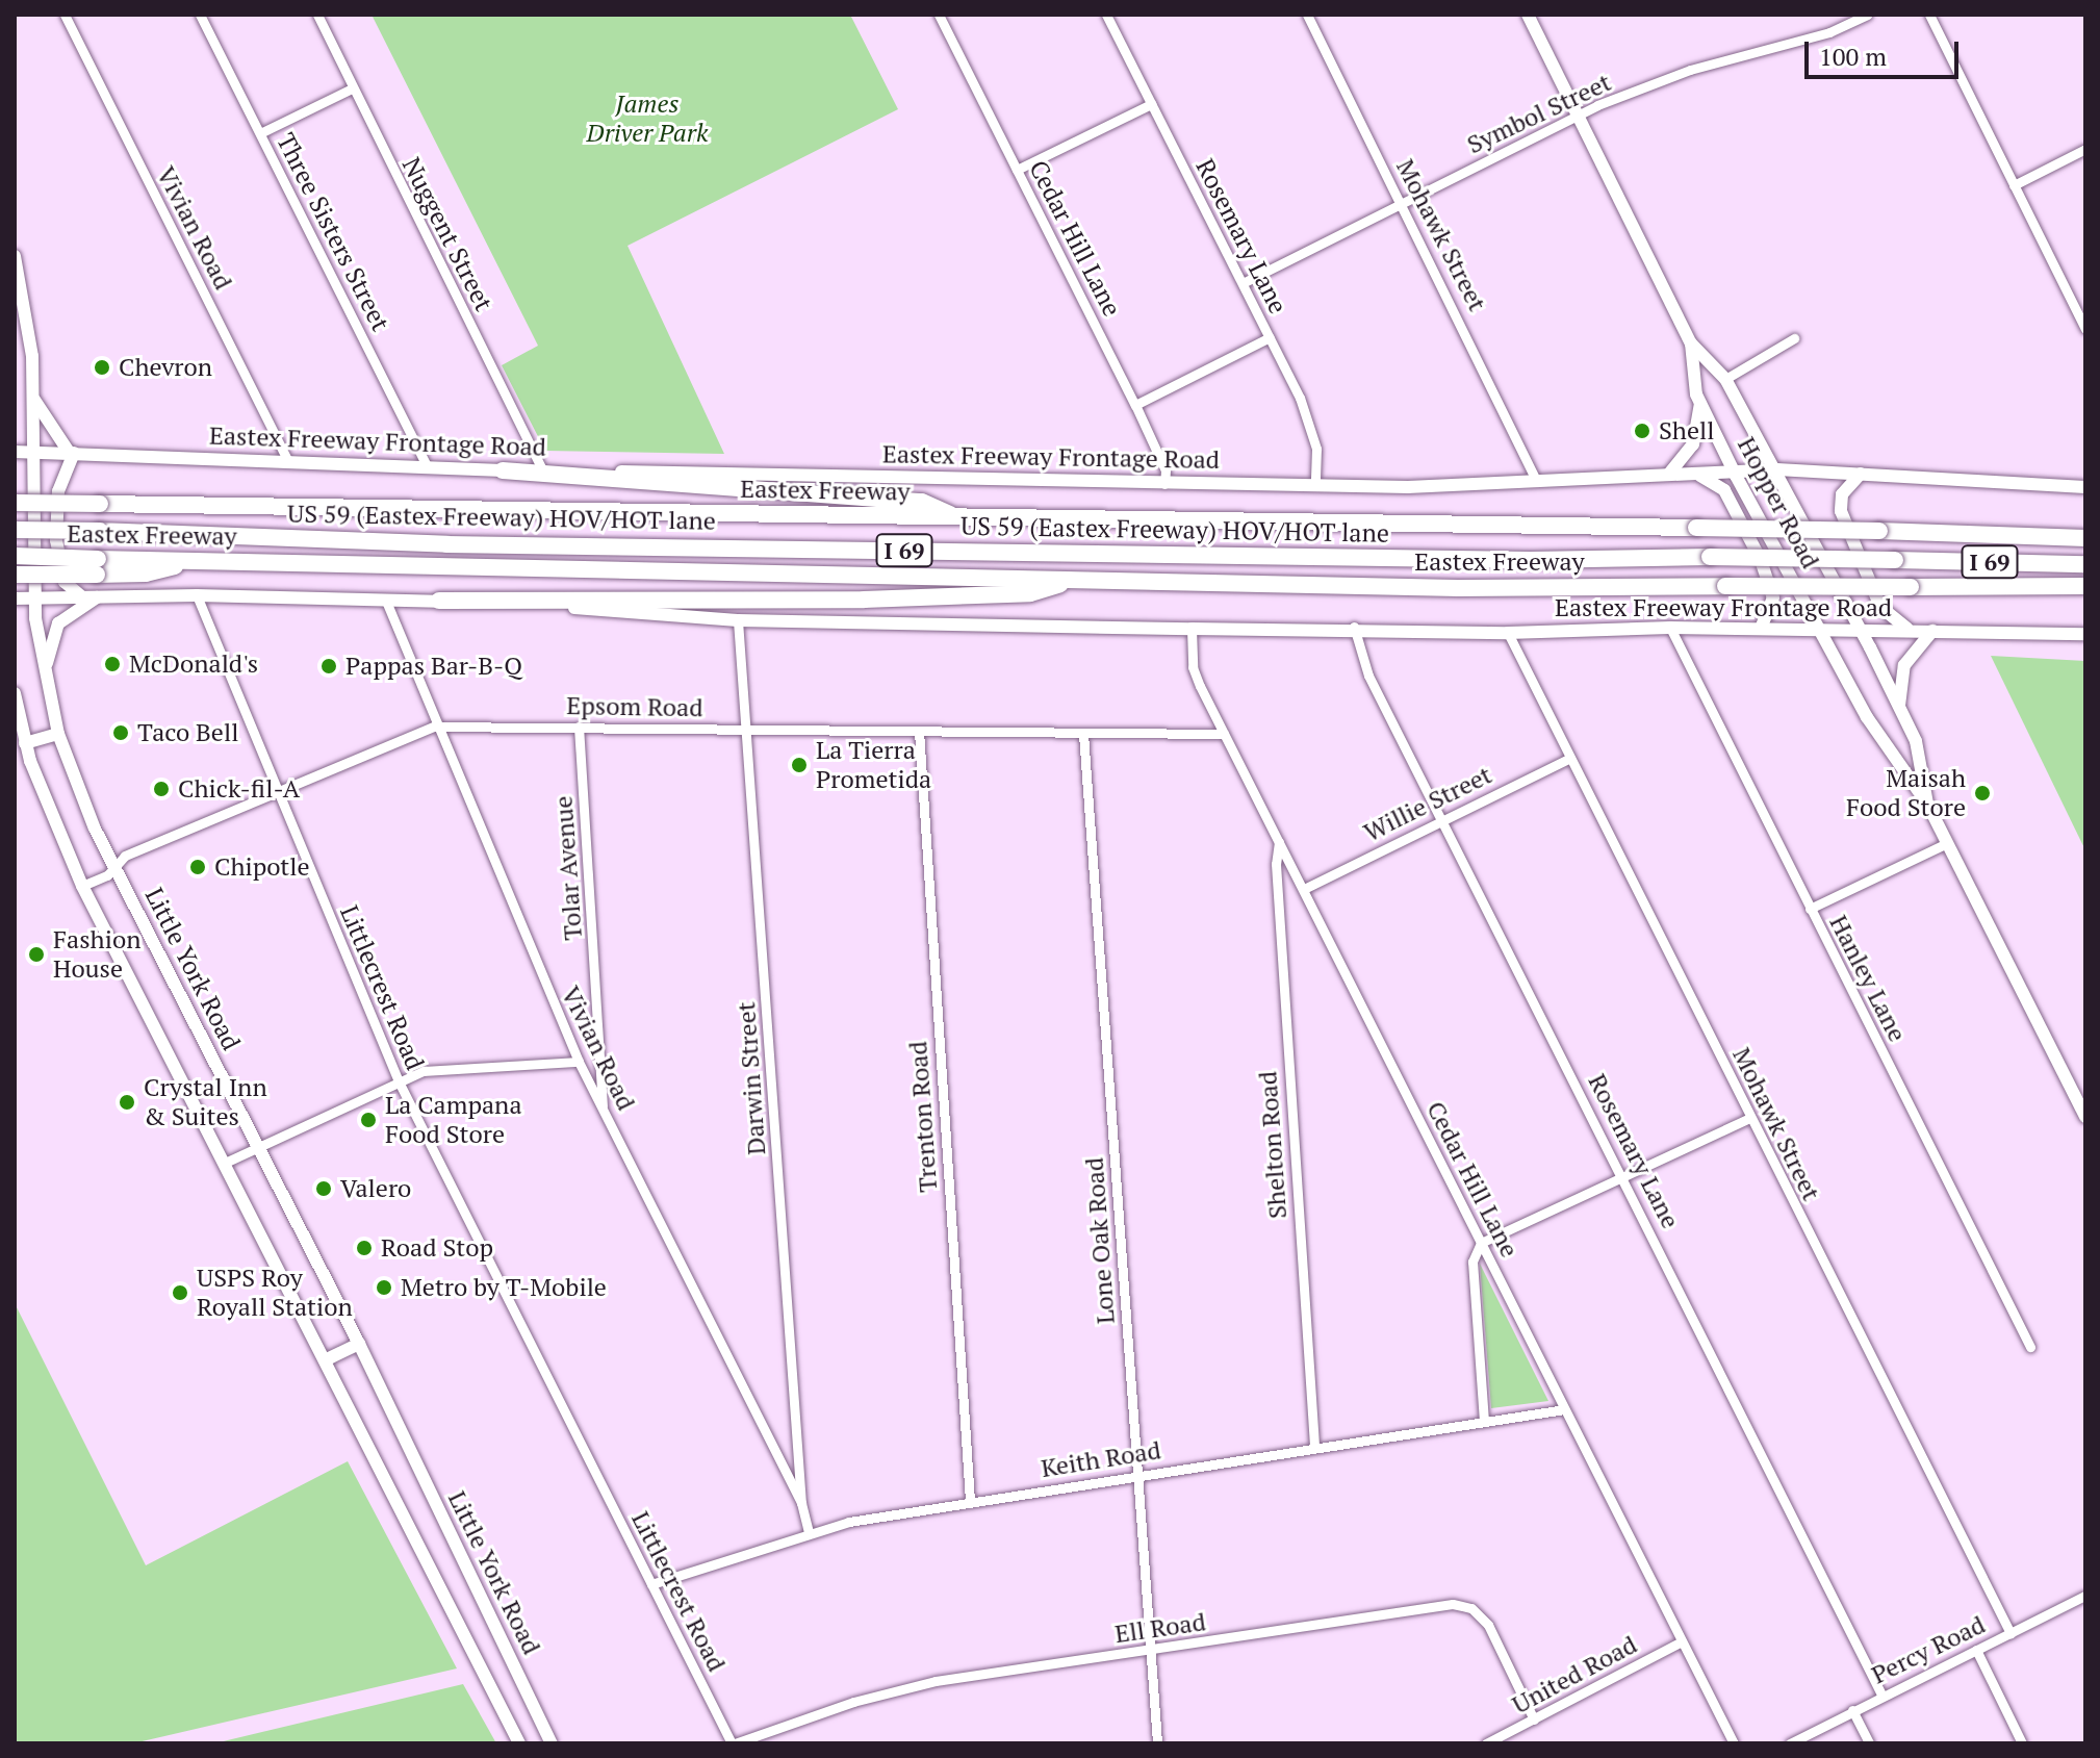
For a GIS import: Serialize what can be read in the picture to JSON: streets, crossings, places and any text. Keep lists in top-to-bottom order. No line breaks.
{"streets":{"highway":["Eastex Freeway","US 59 (Eastex Freeway) HOV/HOT lane","I 69"],"main road":["Eastex Freeway Frontage Road","Hopper Road","Little York Road"],"street":["Symbol Street","Vivian Road","Three Sisters Street","Nuggent Street","Mohawk Street","Rosemary Lane","Cedar Hill Lane","Epsom Road","Willie Street","Tolar Avenue","Hanley Lane","Littlecrest Road","Darwin Street","Trenton Road","Shelton Road","Lone Oak Road","Keith Road","Ell Road","Percy Road","United Road"]},"crossings":[["Symbol Street","Mohawk Street"],["Symbol Street","Rosemary Lane"],["Symbol Street","Hopper Road"],["Vivian Road","Eastex Freeway Frontage Road"],["Vivian Road","Epsom Road"],["Vivian Road","Tolar Avenue"],["Vivian Road","Darwin Street"],["Three Sisters Street","Eastex Freeway Frontage Road"],["Nuggent Street","Eastex Freeway Frontage Road"],["Mohawk Street","Eastex Freeway Frontage Road"],["Mohawk Street","Willie Street"],["Mohawk Street","Percy Road"],["Rosemary Lane","Eastex Freeway Frontage Road"],["Rosemary Lane","Willie Street"],["Rosemary Lane","Percy Road"],["Cedar Hill Lane","Eastex Freeway Frontage Road"],["Cedar Hill Lane","Epsom Road"],["Cedar Hill Lane","Willie Street"],["Cedar Hill Lane","Shelton Road"],["Cedar Hill Lane","Keith Road"],["Cedar Hill Lane","United Road"],["Eastex Freeway Frontage Road","Hopper Road"],["Eastex Freeway Frontage Road","Little York Road"],["Eastex Freeway Frontage Road","Hanley Lane"],["Eastex Freeway Frontage Road","Littlecrest Road"],["Eastex Freeway Frontage Road","Darwin Street"],["Epsom Road","Tolar Avenue"],["Epsom Road","Little York Road"],["Epsom Road","Littlecrest Road"],["Epsom Road","Darwin Street"],["Epsom Road","Trenton Road"],["Epsom Road","Lone Oak Road"],["Littlecrest Road","Keith Road"],["Littlecrest Road","Ell Road"],["Darwin Street","Keith Road"],["Trenton Road","Keith Road"],["Shelton Road","Keith Road"],["Lone Oak Road","Keith Road"],["Lone Oak Road","Ell Road"],["Ell Road","United Road"]],"parks":["James Driver Park"],"places":["Chevron","Shell","McDonald's","Pappas Bar-B-Q","Taco Bell","La Tierra Prometida","Chick-fil-A","Maisah Food Store","Chipotle","Fashion House","Crystal Inn & Suites","La Campana Food Store","Valero","Road Stop","Metro by T-Mobile","USPS Roy Royall Station"],"scale_bar":"100 m"}
